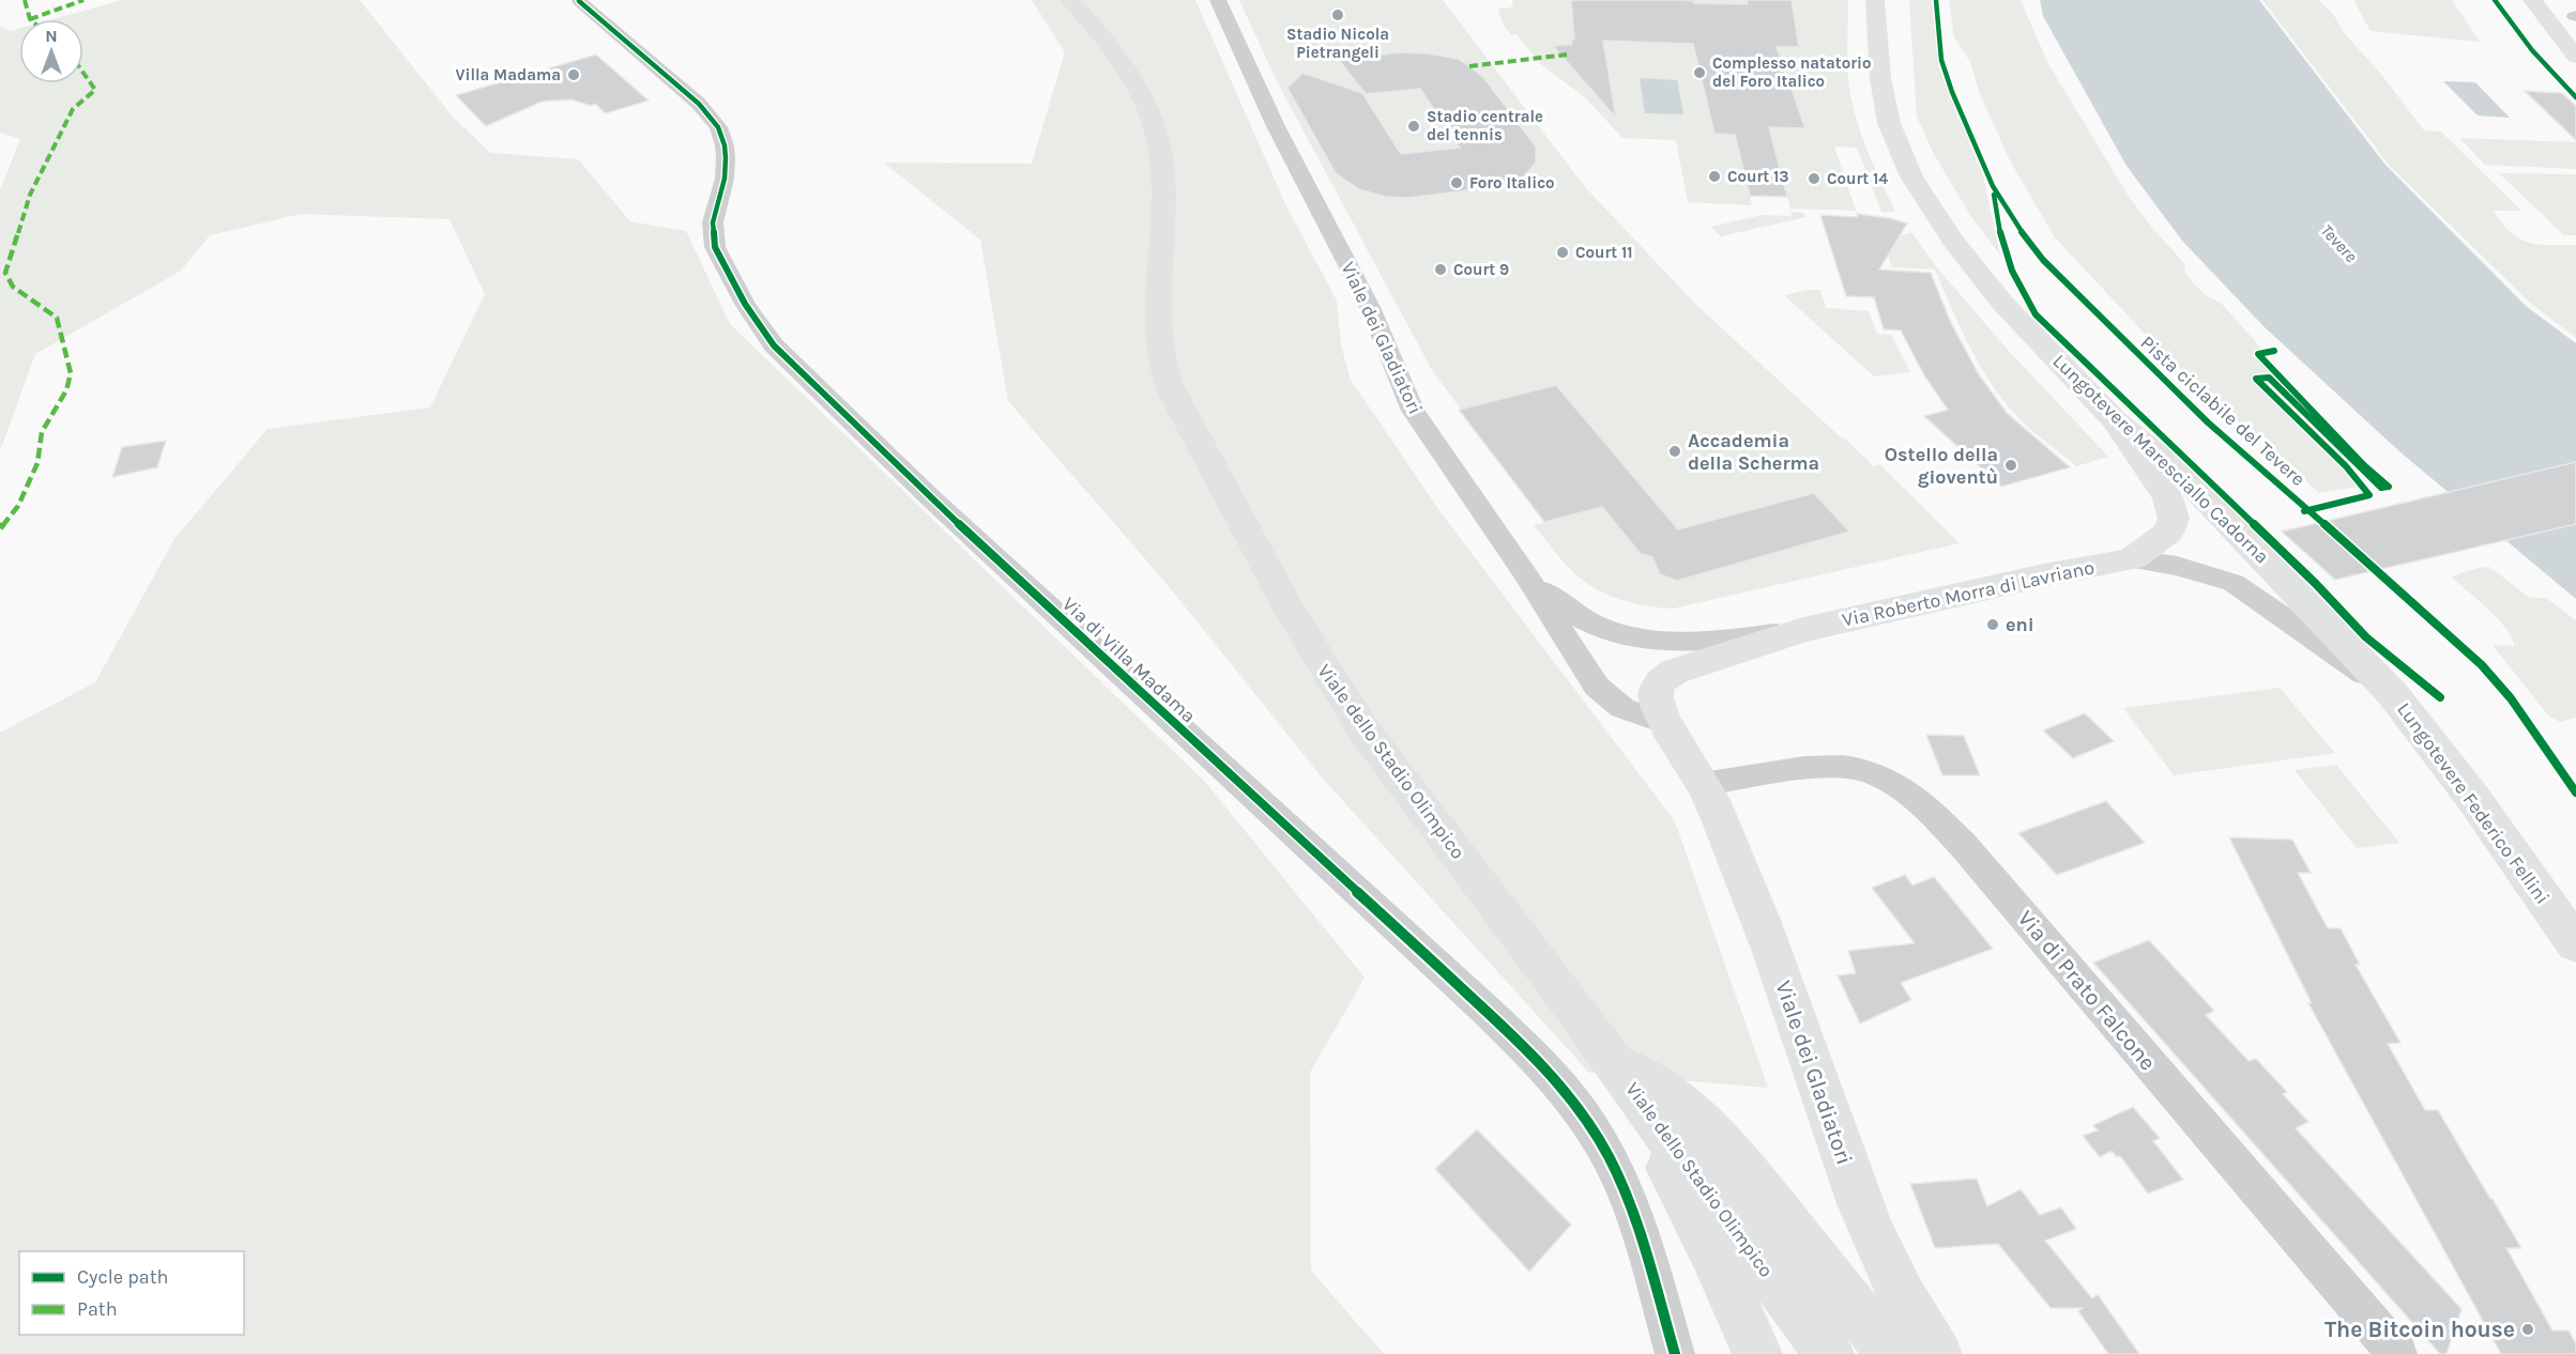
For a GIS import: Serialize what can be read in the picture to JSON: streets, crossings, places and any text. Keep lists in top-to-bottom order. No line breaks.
{"streets":{"main road":["Viale dei Gladiatori","Lungotevere Maresciallo Cadorna","Via Roberto Morra di Lavriano","Viale dello Stadio Olimpico","Lungotevere Federico Fellini"],"street":["Via di Villa Madama","Via di Prato Falcone"],"cycle path":["Pista ciclabile del Tevere"]},"crossings":[["Viale dei Gladiatori","Via Roberto Morra di Lavriano"],["Viale dei Gladiatori","Via di Prato Falcone"],["Lungotevere Maresciallo Cadorna","Via Roberto Morra di Lavriano"],["Lungotevere Maresciallo Cadorna","Lungotevere Federico Fellini"],["Via Roberto Morra di Lavriano","Lungotevere Federico Fellini"],["Via Roberto Morra di Lavriano","Via di Prato Falcone"]],"water":["Tevere"],"places":["Stadio Nicola Pietrangeli","Complesso natatorio del Foro Italico","Villa Madama","Stadio centrale del tennis","Court 13","Court 14","Foro Italico","Court 11","Court 9","Accademia della Scherma","Ostello della gioventù","eni","The Bitcoin house"],"legend":["Cycle path","Path"],"north":"top"}
